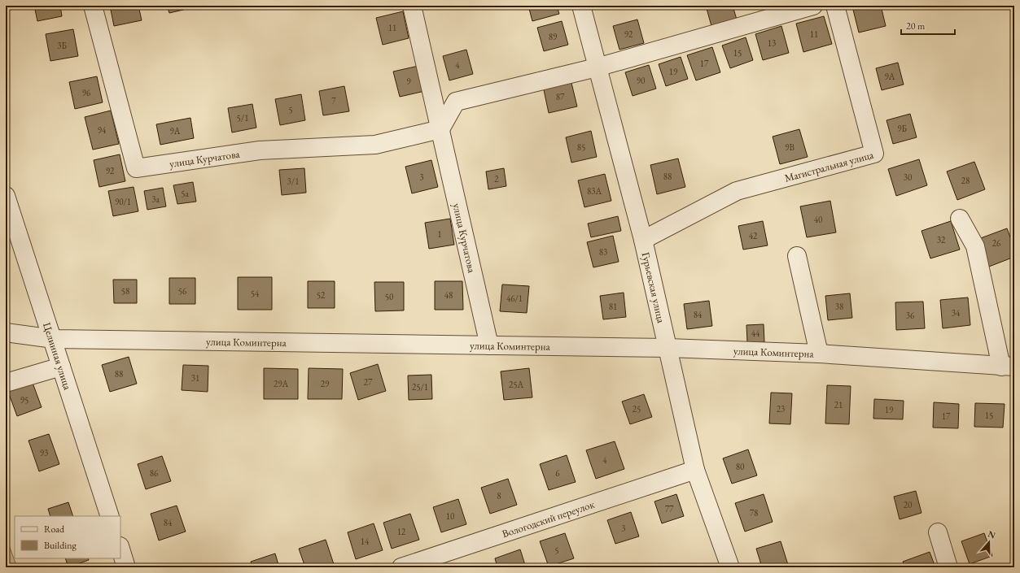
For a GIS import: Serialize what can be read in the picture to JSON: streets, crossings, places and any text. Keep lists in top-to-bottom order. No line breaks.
{"streets":{"street":["улица Курчатова","Магистральная улица","Гурьевская улица","улица Коминтерна","Целинная улица","Вологодский переулок"]},"crossings":[["улица Курчатова","улица Коминтерна"],["Магистральная улица","Гурьевская улица"],["Гурьевская улица","улица Коминтерна"],["Гурьевская улица","Вологодский переулок"],["улица Коминтерна","Целинная улица"]],"house_numbers":["11","92","11","89","13","3Б","15","17","4","19","9А","90","9","96","87","7","5","5/1","9Б","94","9А","85","9В","92","88","3","30","2","28","3/1","83А","5а","3а","90/1","40","1","42","32","26","83","58","56","54","52","48","50","46/1","81","38","34","84","36","44","88","31","27","29А","29","25А","25/1","95","21","25","23","19","15","17","93","4","80","86","6","8","20","77","78","10","84","3","12","14","5"],"legend":["Road","Building"],"scale_bar":"20 m","north":"top"}
